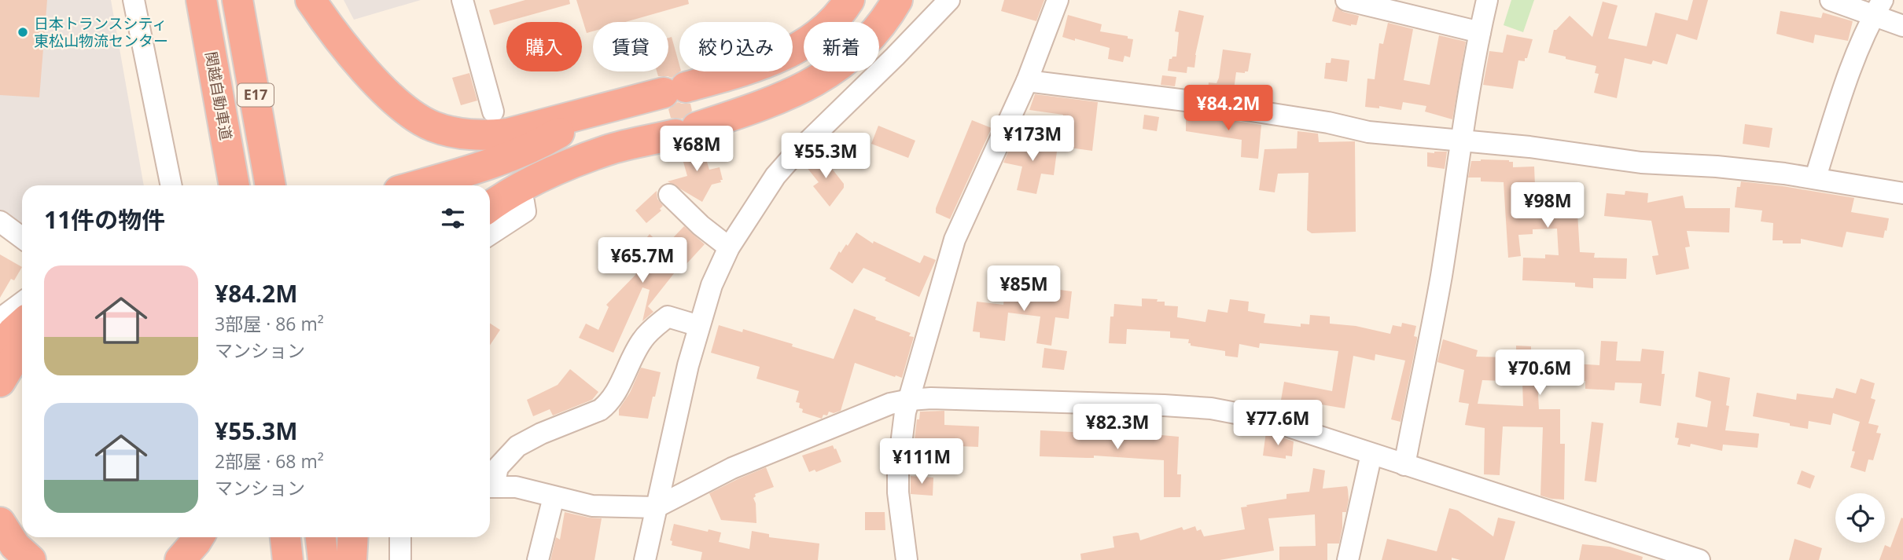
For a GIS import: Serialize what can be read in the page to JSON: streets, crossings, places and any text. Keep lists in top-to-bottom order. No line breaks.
{"streets":{"highway":["E17","関越自動車道"]},"places":["日本トランスシティ 東松山物流センター"],"page":{"chip":["購入","賃貸","絞り込み","新着"],"price":["¥84.2M","¥173M","¥68M","¥55.3M","¥98M","¥65.7M","¥85M","¥70.6M","¥77.6M","¥82.3M","¥111M"],"heading":"11件の物件","list":[{"name":"¥84.2M","note":"3部屋 · 86 m² · マンション"},{"name":"¥55.3M","note":"2部屋 · 68 m² · マンション"}]}}
